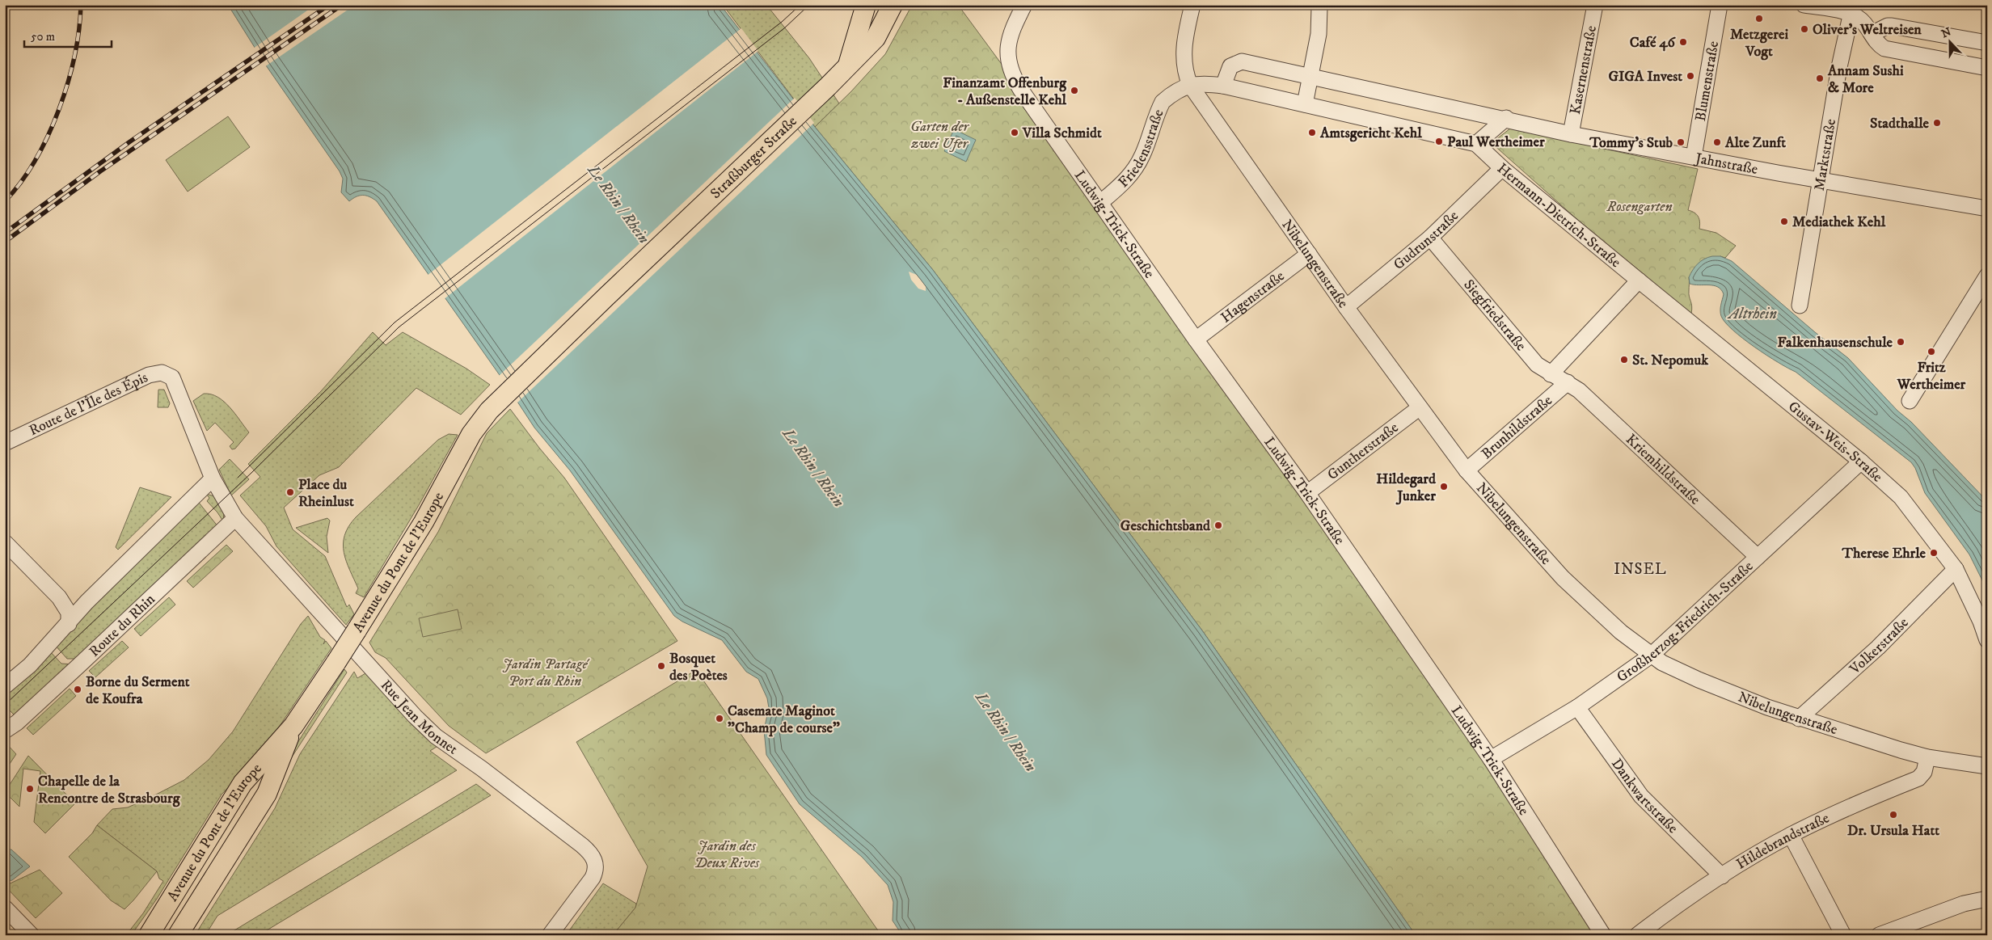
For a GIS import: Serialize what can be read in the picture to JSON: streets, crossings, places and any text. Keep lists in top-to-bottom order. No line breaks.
{"streets":{"main road":["Straßburger Straße","Avenue du Pont de l'Europe"],"street":["Kasernenstraße","Blumenstraße","Friedensstraße","Marktstraße","Jahnstraße","Hermann-Dietrich-Straße","Ludwig-Trick-Straße","Gudrunstraße","Nibelungenstraße","Hagenstraße","Siegfriedstraße","Route de l'Île des Épis","Brunhildstraße","Gustav-Weis-Straße","Guntherstraße","Kriemhildstraße","Großherzog-Friedrich-Straße","Route du Rhin","Volkerstraße","Rue Jean Monnet","Dankwartstraße","Hildebrandstraße"]},"crossings":[["Kasernenstraße","Jahnstraße"],["Blumenstraße","Jahnstraße"],["Friedensstraße","Ludwig-Trick-Straße"],["Friedensstraße","Nibelungenstraße"],["Marktstraße","Jahnstraße"],["Straßburger Straße","Avenue du Pont de l'Europe"],["Hermann-Dietrich-Straße","Gudrunstraße"],["Hermann-Dietrich-Straße","Brunhildstraße"],["Hermann-Dietrich-Straße","Gustav-Weis-Straße"],["Ludwig-Trick-Straße","Hagenstraße"],["Ludwig-Trick-Straße","Guntherstraße"],["Ludwig-Trick-Straße","Großherzog-Friedrich-Straße"],["Gudrunstraße","Nibelungenstraße"],["Gudrunstraße","Siegfriedstraße"],["Nibelungenstraße","Hagenstraße"],["Nibelungenstraße","Brunhildstraße"],["Nibelungenstraße","Guntherstraße"],["Nibelungenstraße","Großherzog-Friedrich-Straße"],["Nibelungenstraße","Volkerstraße"],["Nibelungenstraße","Hildebrandstraße"],["Siegfriedstraße","Brunhildstraße"],["Siegfriedstraße","Kriemhildstraße"],["Route de l'Île des Épis","Rue Jean Monnet"],["Brunhildstraße","Gustav-Weis-Straße"],["Brunhildstraße","Kriemhildstraße"],["Gustav-Weis-Straße","Großherzog-Friedrich-Straße"],["Gustav-Weis-Straße","Volkerstraße"],["Kriemhildstraße","Großherzog-Friedrich-Straße"],["Großherzog-Friedrich-Straße","Dankwartstraße"],["Route du Rhin","Rue Jean Monnet"],["Dankwartstraße","Hildebrandstraße"]],"districts":["INSEL"],"water":["Le Rhin / Rhein","Altrhein"],"parks":["Garten der zwei Ufer","Rosengarten","Jardin Partagé Port du Rhin","Jardin des Deux Rives"],"places":["Metzgerei Vogt","Oliver's Weltreisen","Café 46","GIGA Invest","Annam Sushi & More","Finanzamt Offenburg - Außenstelle Kehl","Stadthalle","Villa Schmidt","Amtsgericht Kehl","Paul Wertheimer","Tommy's Stub","Alte Zunft","Mediathek Kehl","Falkenhausenschule","Fritz Wertheimer","St. Nepomuk","Hildegard Junker","Place du Rheinlust","Geschichtsband","Therese Ehrle","Bosquet des Poètes","Borne du Serment de Koufra","Casemate Maginot \"Champ de course\"","Chapelle de la Rencontre de Strasbourg","Dr. Ursula Hatt"],"scale_bar":"50 m","north":"top"}
